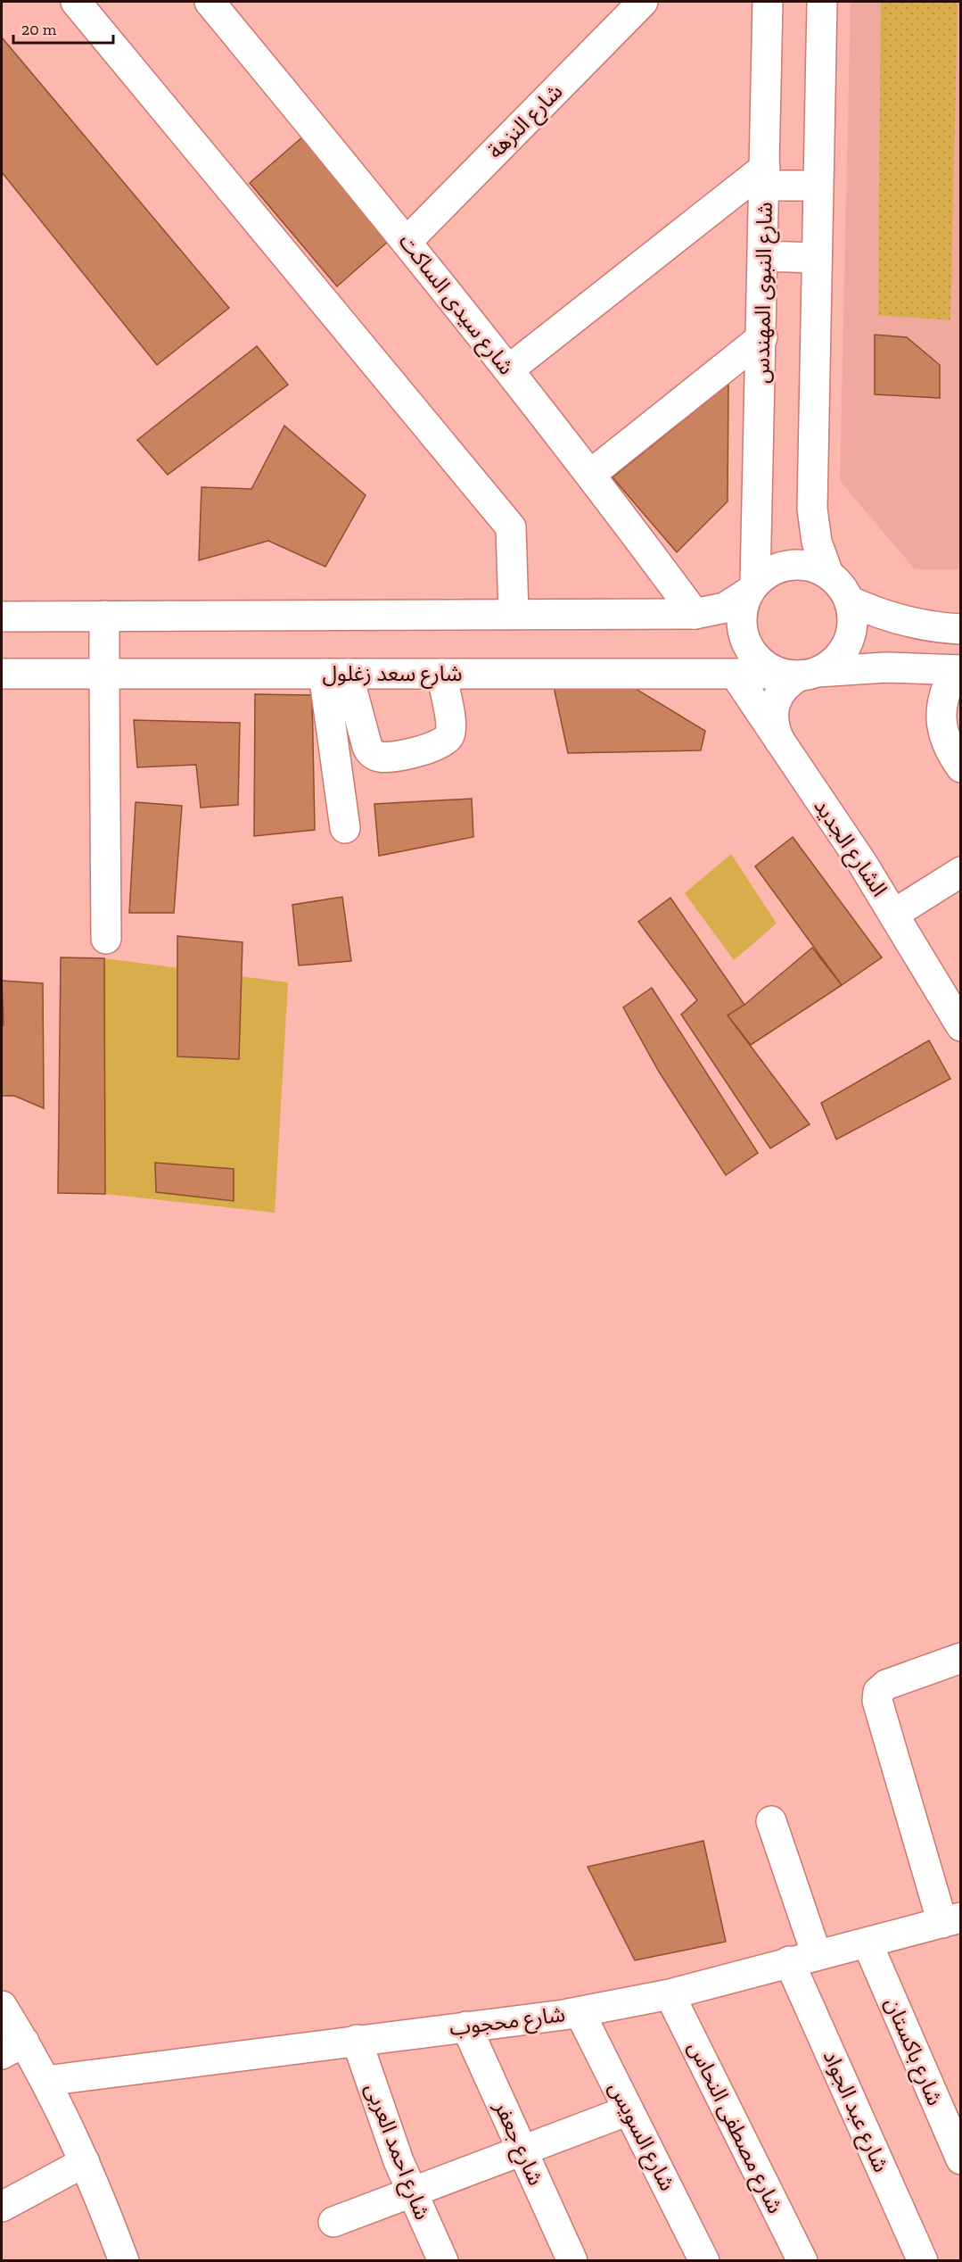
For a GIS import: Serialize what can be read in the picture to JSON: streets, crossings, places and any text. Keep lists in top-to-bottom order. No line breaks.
{"streets":{"street":["شارع النزهة","شارع النبوى المهندس","شارع سيدى الساكت","شارع سعد زغلول","الشارع الجديد","شارع محجوب","شارع باكستان","شارع عبد الجواد","شارع مصطفى النحاس","شارع السويس","شارع جعفر","شارع احمد العربى"]},"crossings":[["شارع النزهة","شارع سيدى الساكت"],["شارع النبوى المهندس","شارع سعد زغلول"],["شارع سعد زغلول","الشارع الجديد"],["شارع محجوب","شارع باكستان"],["شارع محجوب","شارع عبد الجواد"],["شارع محجوب","شارع مصطفى النحاس"],["شارع محجوب","شارع السويس"],["شارع محجوب","شارع جعفر"],["شارع محجوب","شارع احمد العربى"]],"scale_bar":"20 m"}
